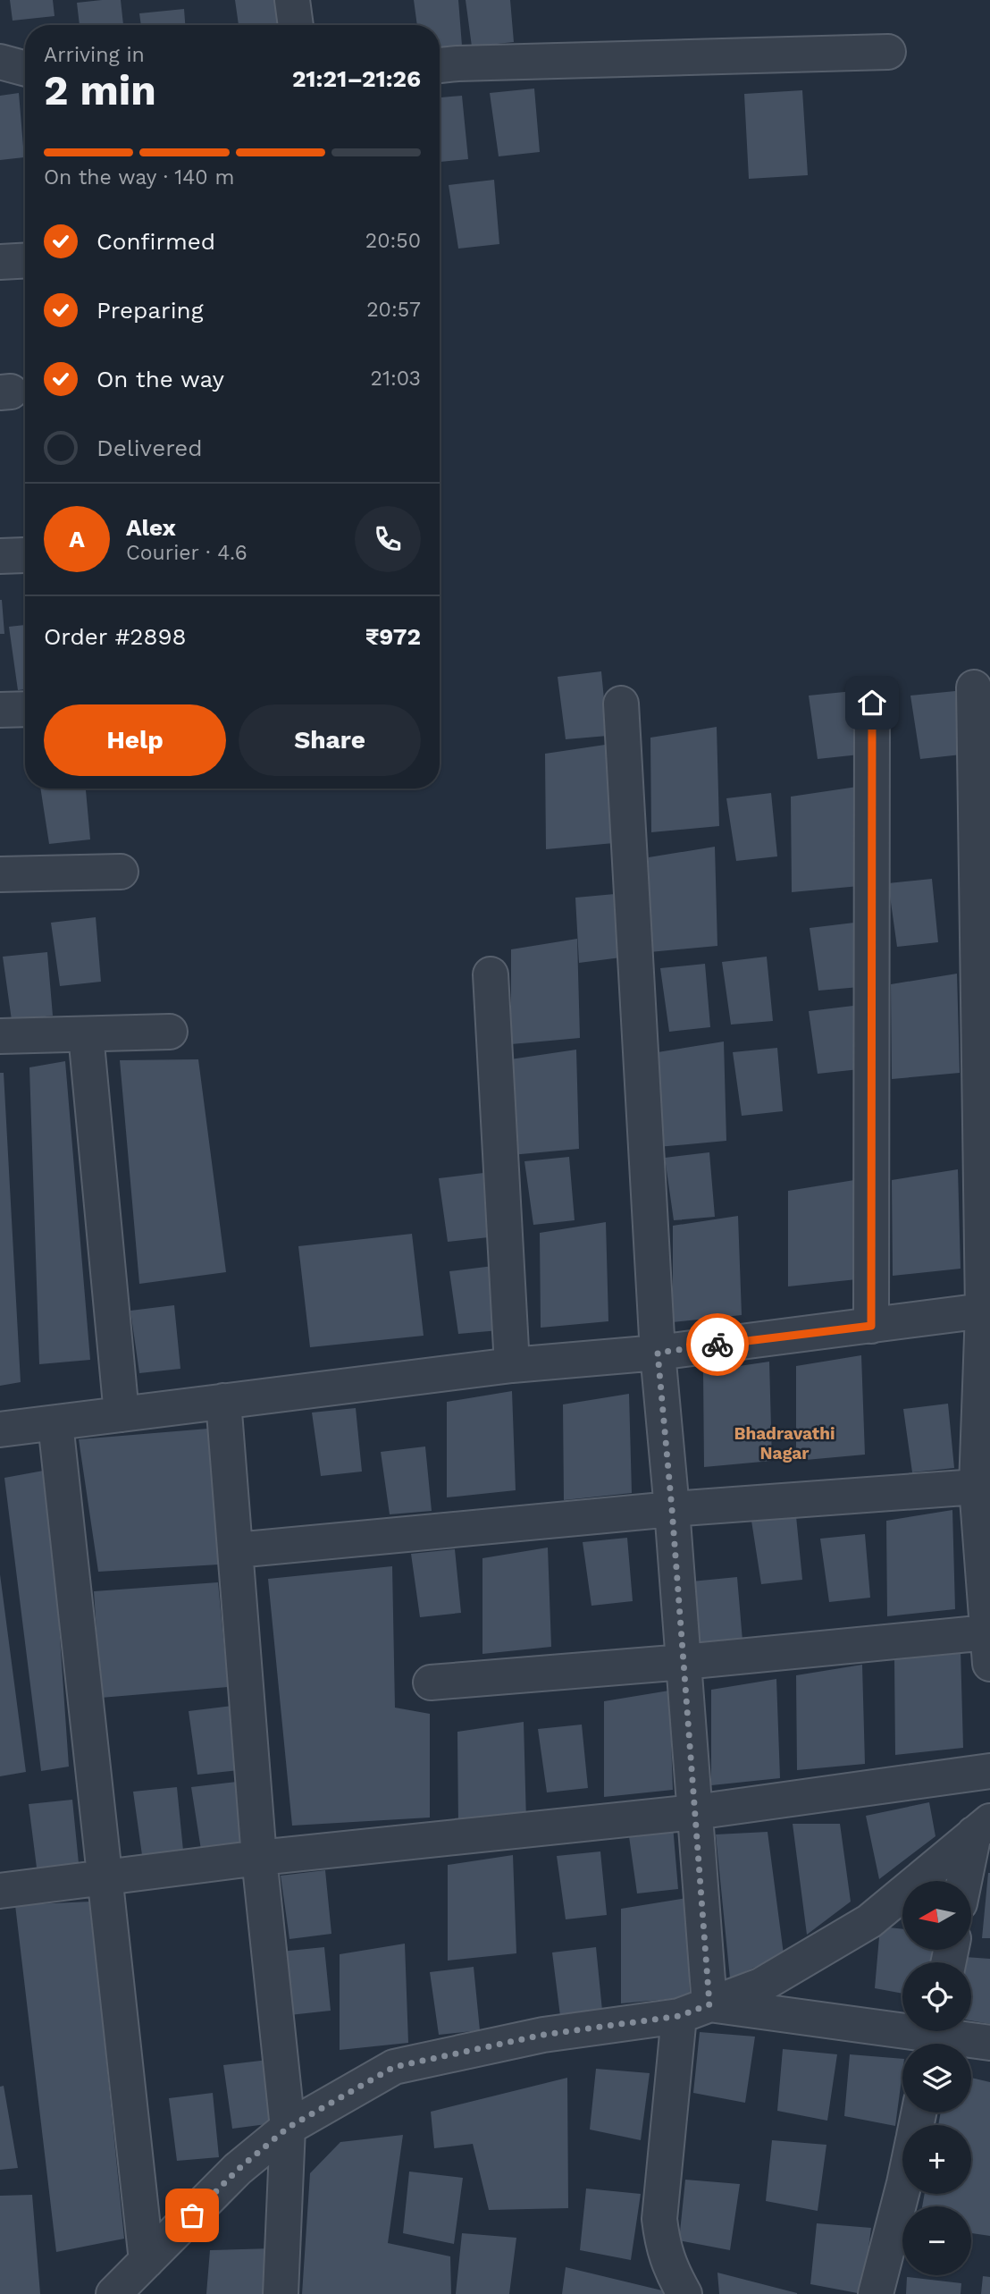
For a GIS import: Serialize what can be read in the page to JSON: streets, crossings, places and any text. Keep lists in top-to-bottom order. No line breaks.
{"districts":["Bhadravathi Nagar"],"north":"left","page":{"heading":["2 min","Arriving in","21:21–21:26"],"panel":["Alex","Courier · 4.6","Order #2898","₹972"],"bar":"On the way · 140 m","list":[["Confirmed","20:50"],["Preparing","20:57"],["On the way","21:03"],"Delivered"],"round":"A","buttons":["Help","Share"],"map_buttons":["+","−"]}}
